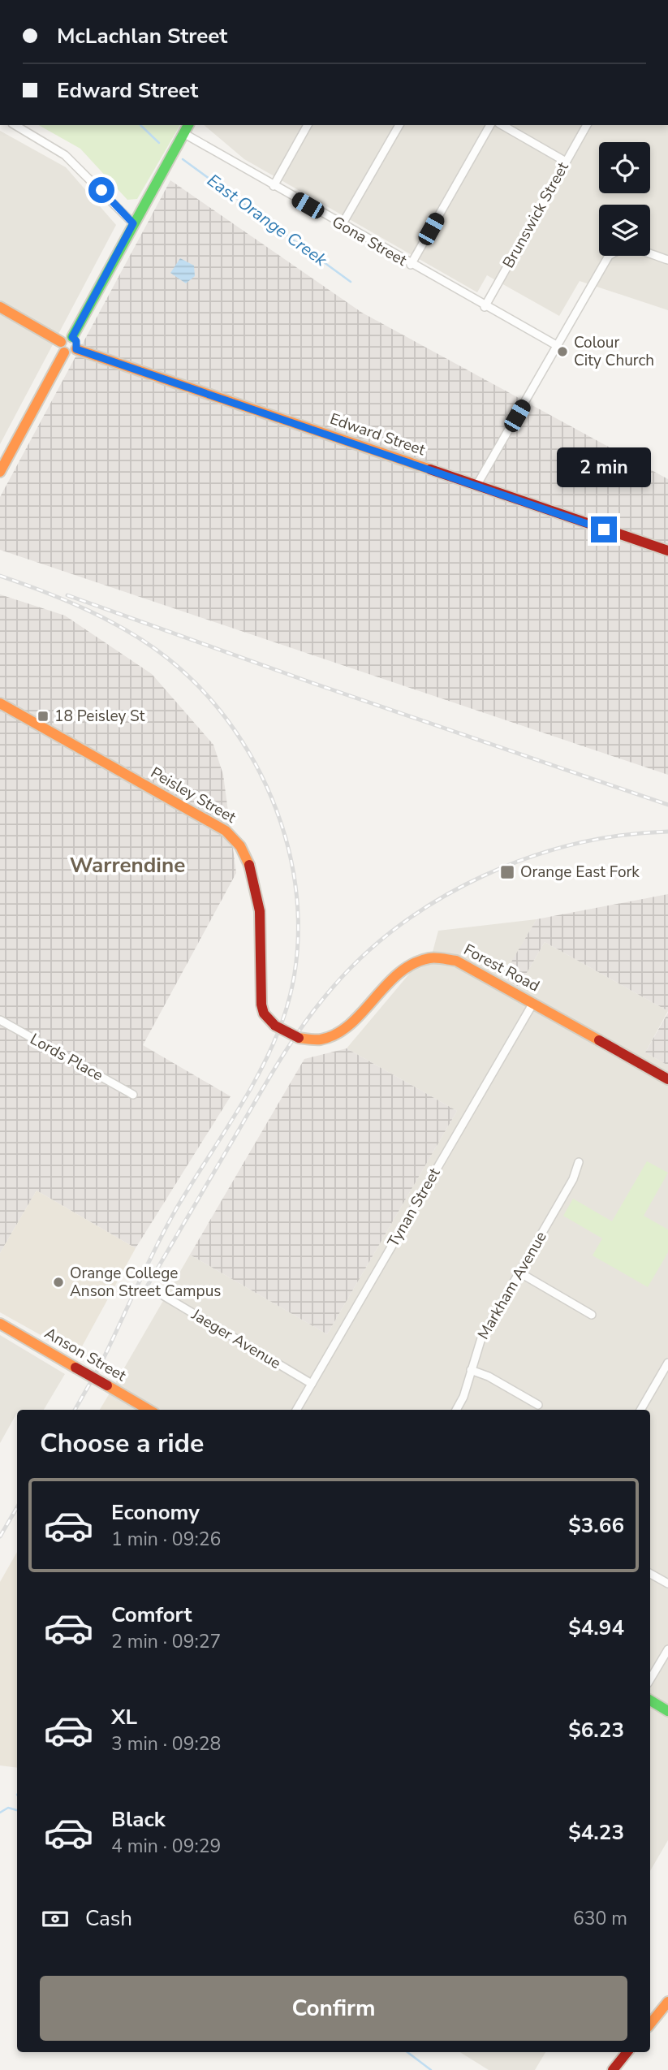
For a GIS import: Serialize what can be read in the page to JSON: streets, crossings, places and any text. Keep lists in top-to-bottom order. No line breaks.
{"streets":{"street":["Brunswick Street","Gona Street","Edward Street","Peisley Street","Forest Road","Lords Place","Tynan Street","Markham Avenue","Jaeger Avenue","Anson Street"]},"crossings":[["Brunswick Street","Gona Street"],["Peisley Street","Forest Road"],["Forest Road","Tynan Street"],["Tynan Street","Jaeger Avenue"]],"districts":["Warrendine"],"water":["East Orange Creek"],"places":{"other":["Colour City Church","Orange College Anson Street Campus"],"transit":["18 Peisley St","Orange East Fork"]},"page":{"banner":["McLachlan Street","Edward Street"],"bubble":"2 min","heading":"Choose a ride","list":[{"name":"Economy","note":"1 min · 09:26","value":"$3.66"},{"name":"Comfort","note":"2 min · 09:27","value":"$4.94"},{"name":"XL","note":"3 min · 09:28","value":"$6.23"},{"name":"Black","note":"4 min · 09:29","value":"$4.23"}],"pay":["Cash","630 m"],"buttons":"Confirm"}}
